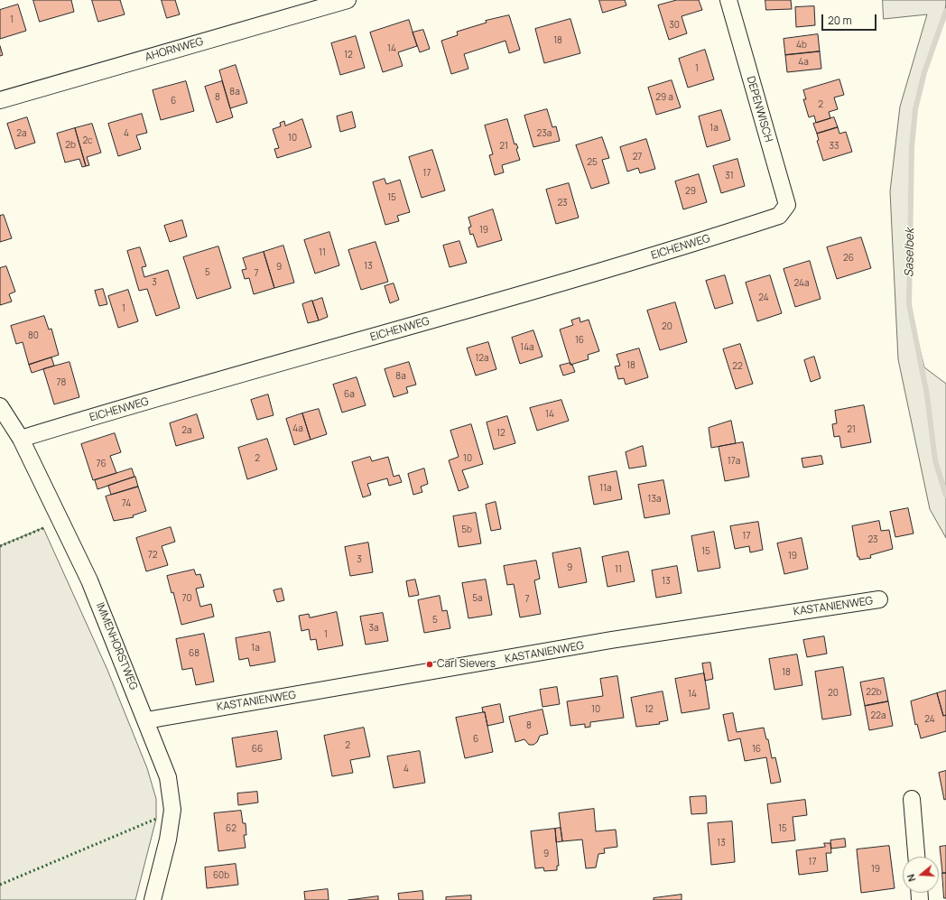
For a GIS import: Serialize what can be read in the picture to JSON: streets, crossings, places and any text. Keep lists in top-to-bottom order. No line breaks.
{"streets":{"street":["AHORNWEG","DEPENWISCH","EICHENWEG","KASTANIENWEG","IMMENHORSTWEG"]},"crossings":[["DEPENWISCH","EICHENWEG"],["EICHENWEG","IMMENHORSTWEG"],["KASTANIENWEG","IMMENHORSTWEG"]],"water":["Saselbek"],"places":["Carl Sievers"],"house_numbers":["1","30","18","4b","14","12","4a","1","8a","8","29 a","6","2","1a","2a","4","23a","10","2c","2b","21","33","27","25","17","31","29","15","23","19","11","26","13","9","5","7","3","24a","24","1","20","80","16","14a","12a","18","22","8a","78","6a","14","4a","21","2a","12","2","10","17a","76","11a","13a","74","5b","17","23","15","72","19","3","9","11","13","70","5a","7","5","3a","1","1a","68","18","22b","20","14","10","12","22a","24","8","6","2","66","16","4","62","15","13","9","17","19","60b"],"scale_bar":"20 m","north":"left"}
